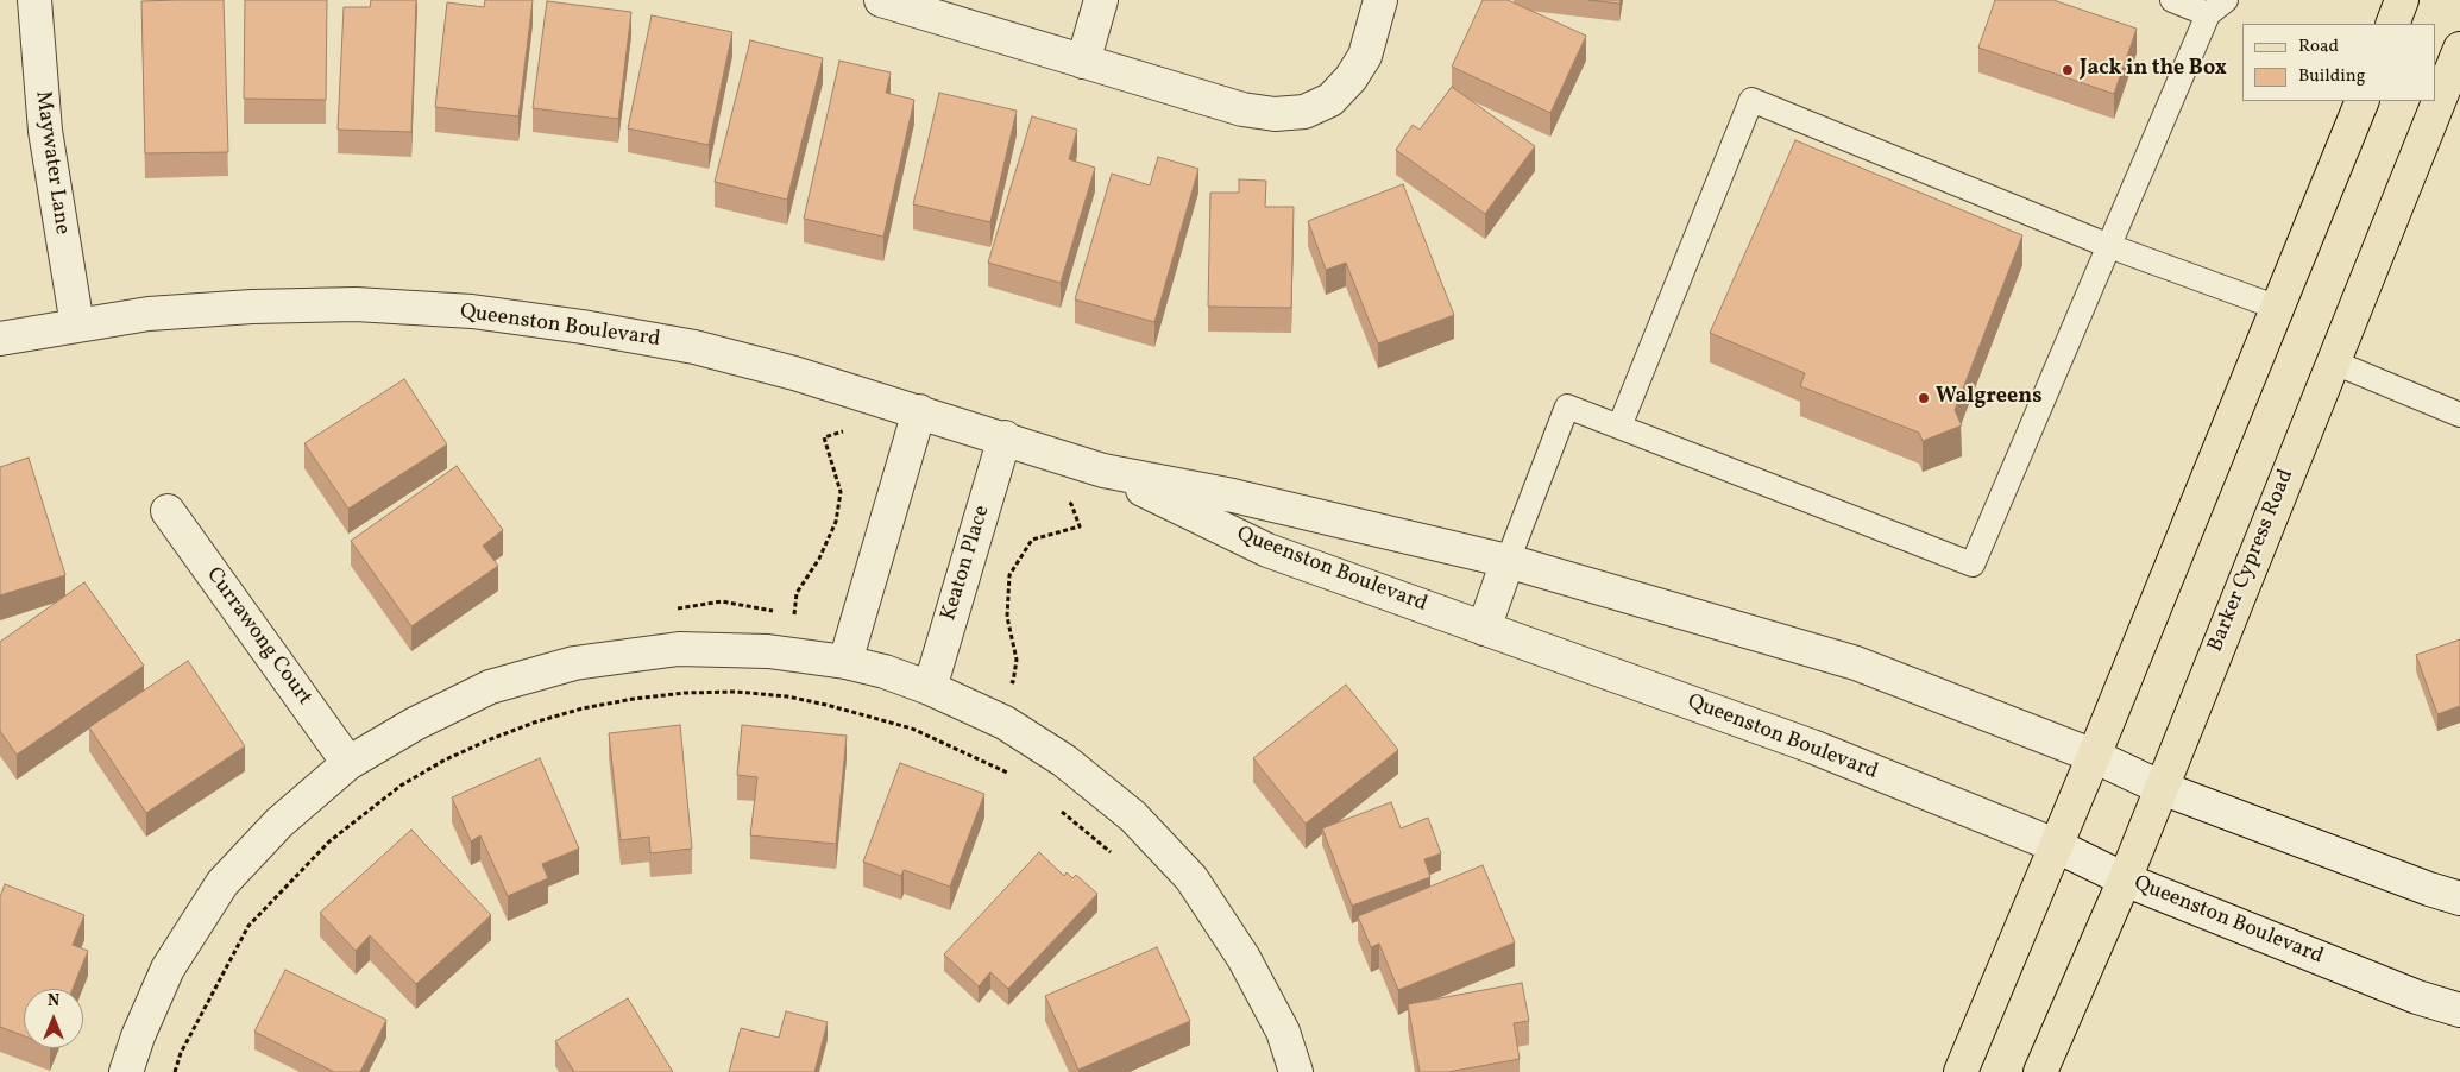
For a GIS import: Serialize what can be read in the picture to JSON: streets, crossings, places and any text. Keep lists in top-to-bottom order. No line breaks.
{"streets":{"main road":["Barker Cypress Road"],"street":["Maywater Lane","Queenston Boulevard","Keaton Place","Currawong Court"]},"crossings":[["Maywater Lane","Queenston Boulevard"],["Queenston Boulevard","Barker Cypress Road"],["Queenston Boulevard","Keaton Place"]],"places":["Jack in the Box","Walgreens"],"legend":["Road","Building"],"north":"top"}
